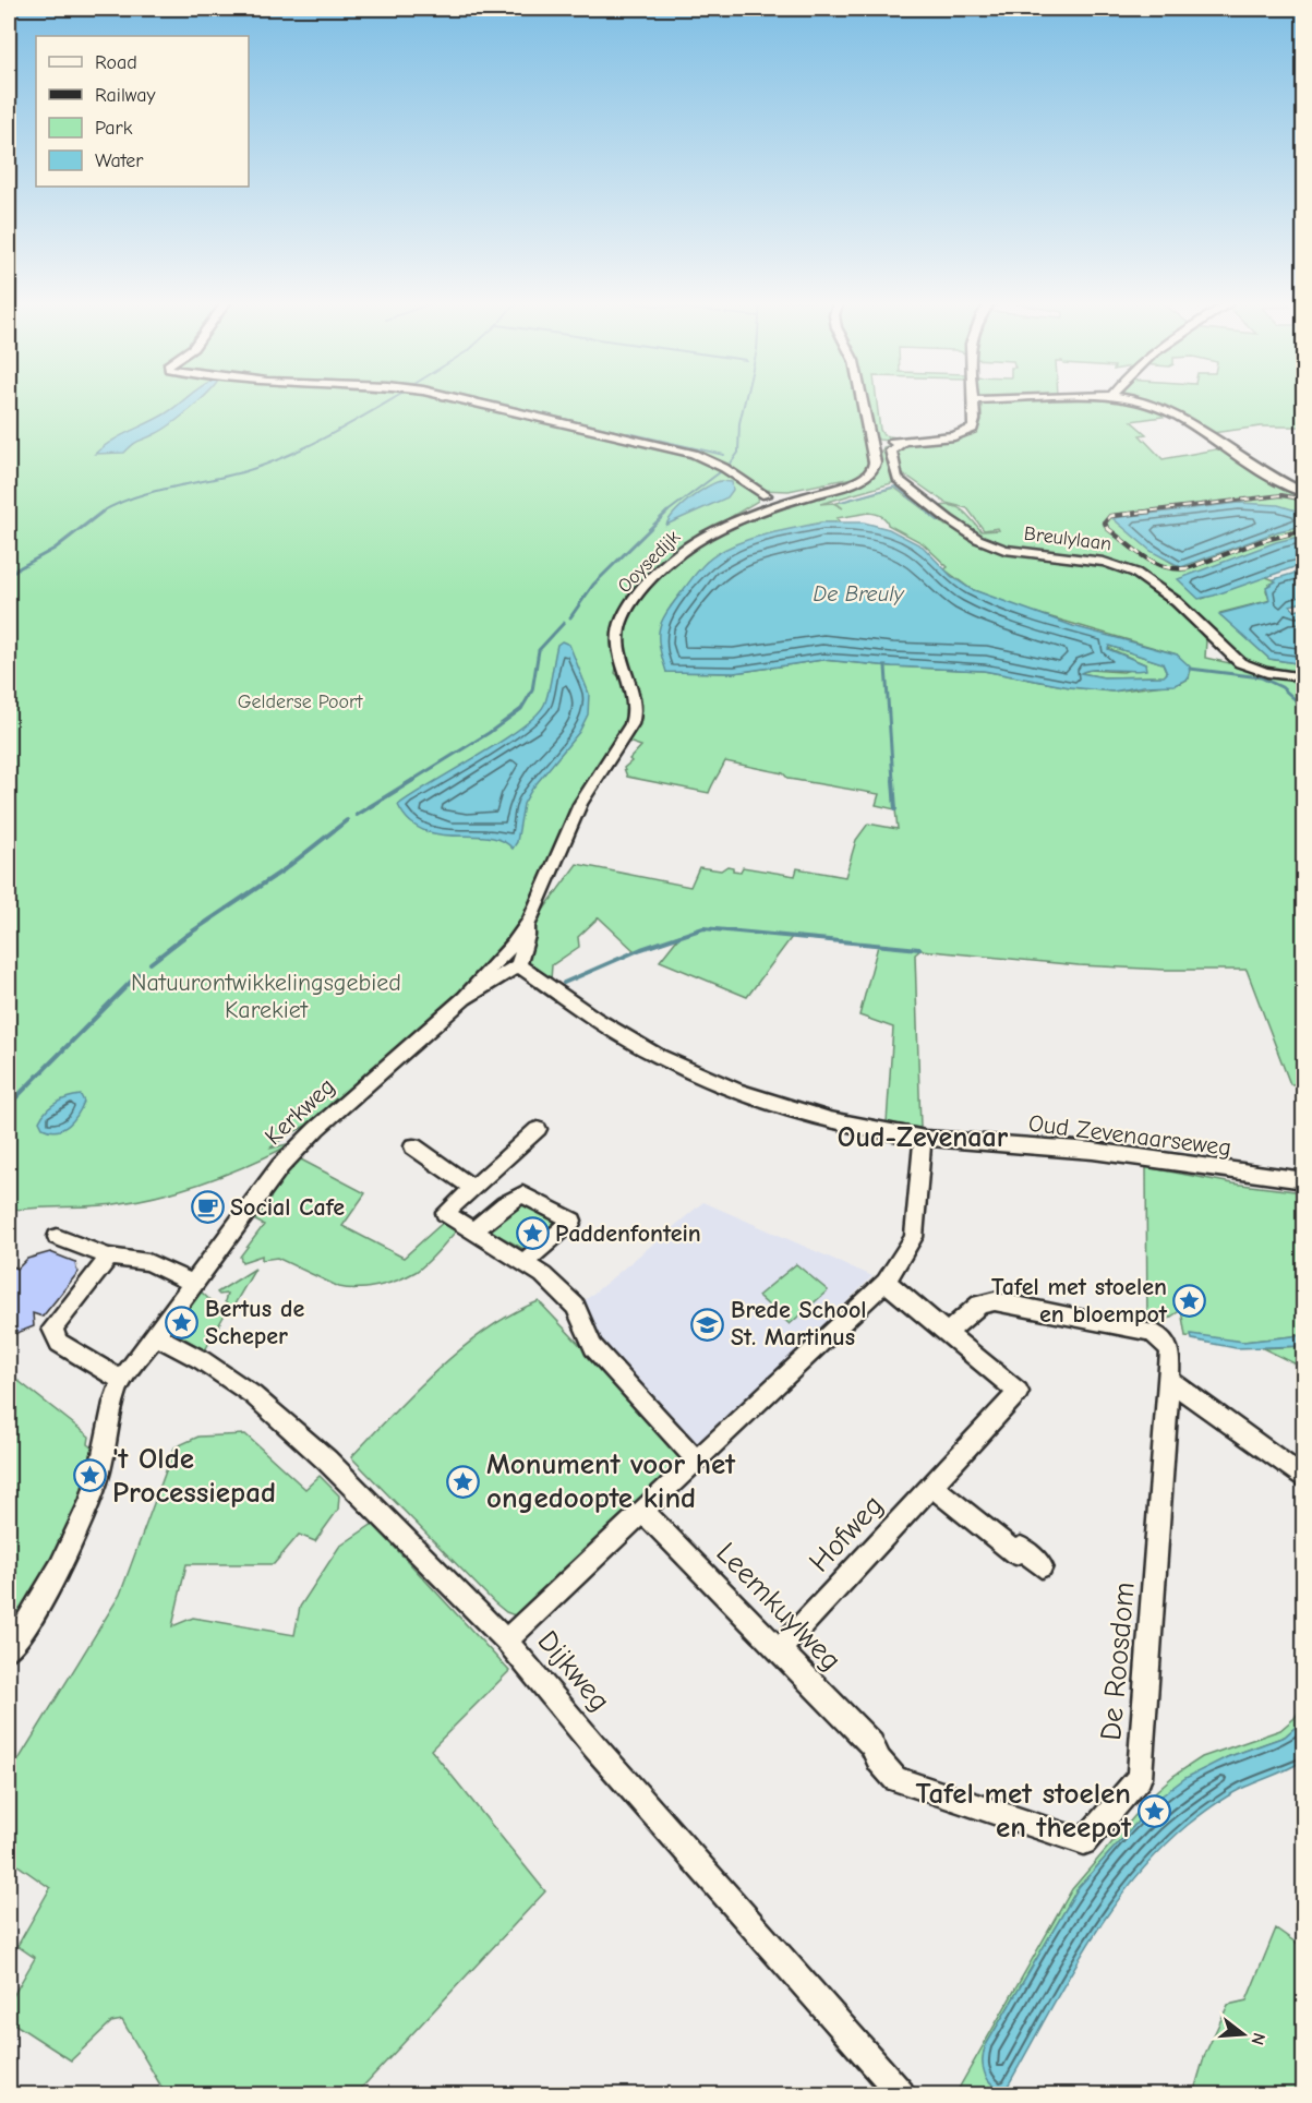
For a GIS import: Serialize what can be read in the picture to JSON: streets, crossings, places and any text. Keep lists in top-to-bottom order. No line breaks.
{"streets":{"street":["Breulylaan","Ooysedijk","Kerkweg","Oud Zevenaarseweg","Hofweg","Leemkuylweg","De Roosdom","Dijkweg"]},"crossings":[["Ooysedijk","Kerkweg"],["Kerkweg","Dijkweg"],["Hofweg","Leemkuylweg"],["Hofweg","De Roosdom"],["Leemkuylweg","De Roosdom"]],"districts":["Oud-Zevenaar"],"water":["De Breuly"],"parks":["Gelderse Poort","Natuurontwikkelingsgebied Karekiet"],"places":{"cafe":["Social Cafe"],"place":["Paddenfontein","Tafel met stoelen en bloempot","Bertus de Scheper","'t Olde Processiepad","Monument voor het ongedoopte kind","Tafel met stoelen en theepot"],"school or university":["Brede School St. Martinus"]},"legend":["Road","Railway","Park","Water"],"north":"right"}
